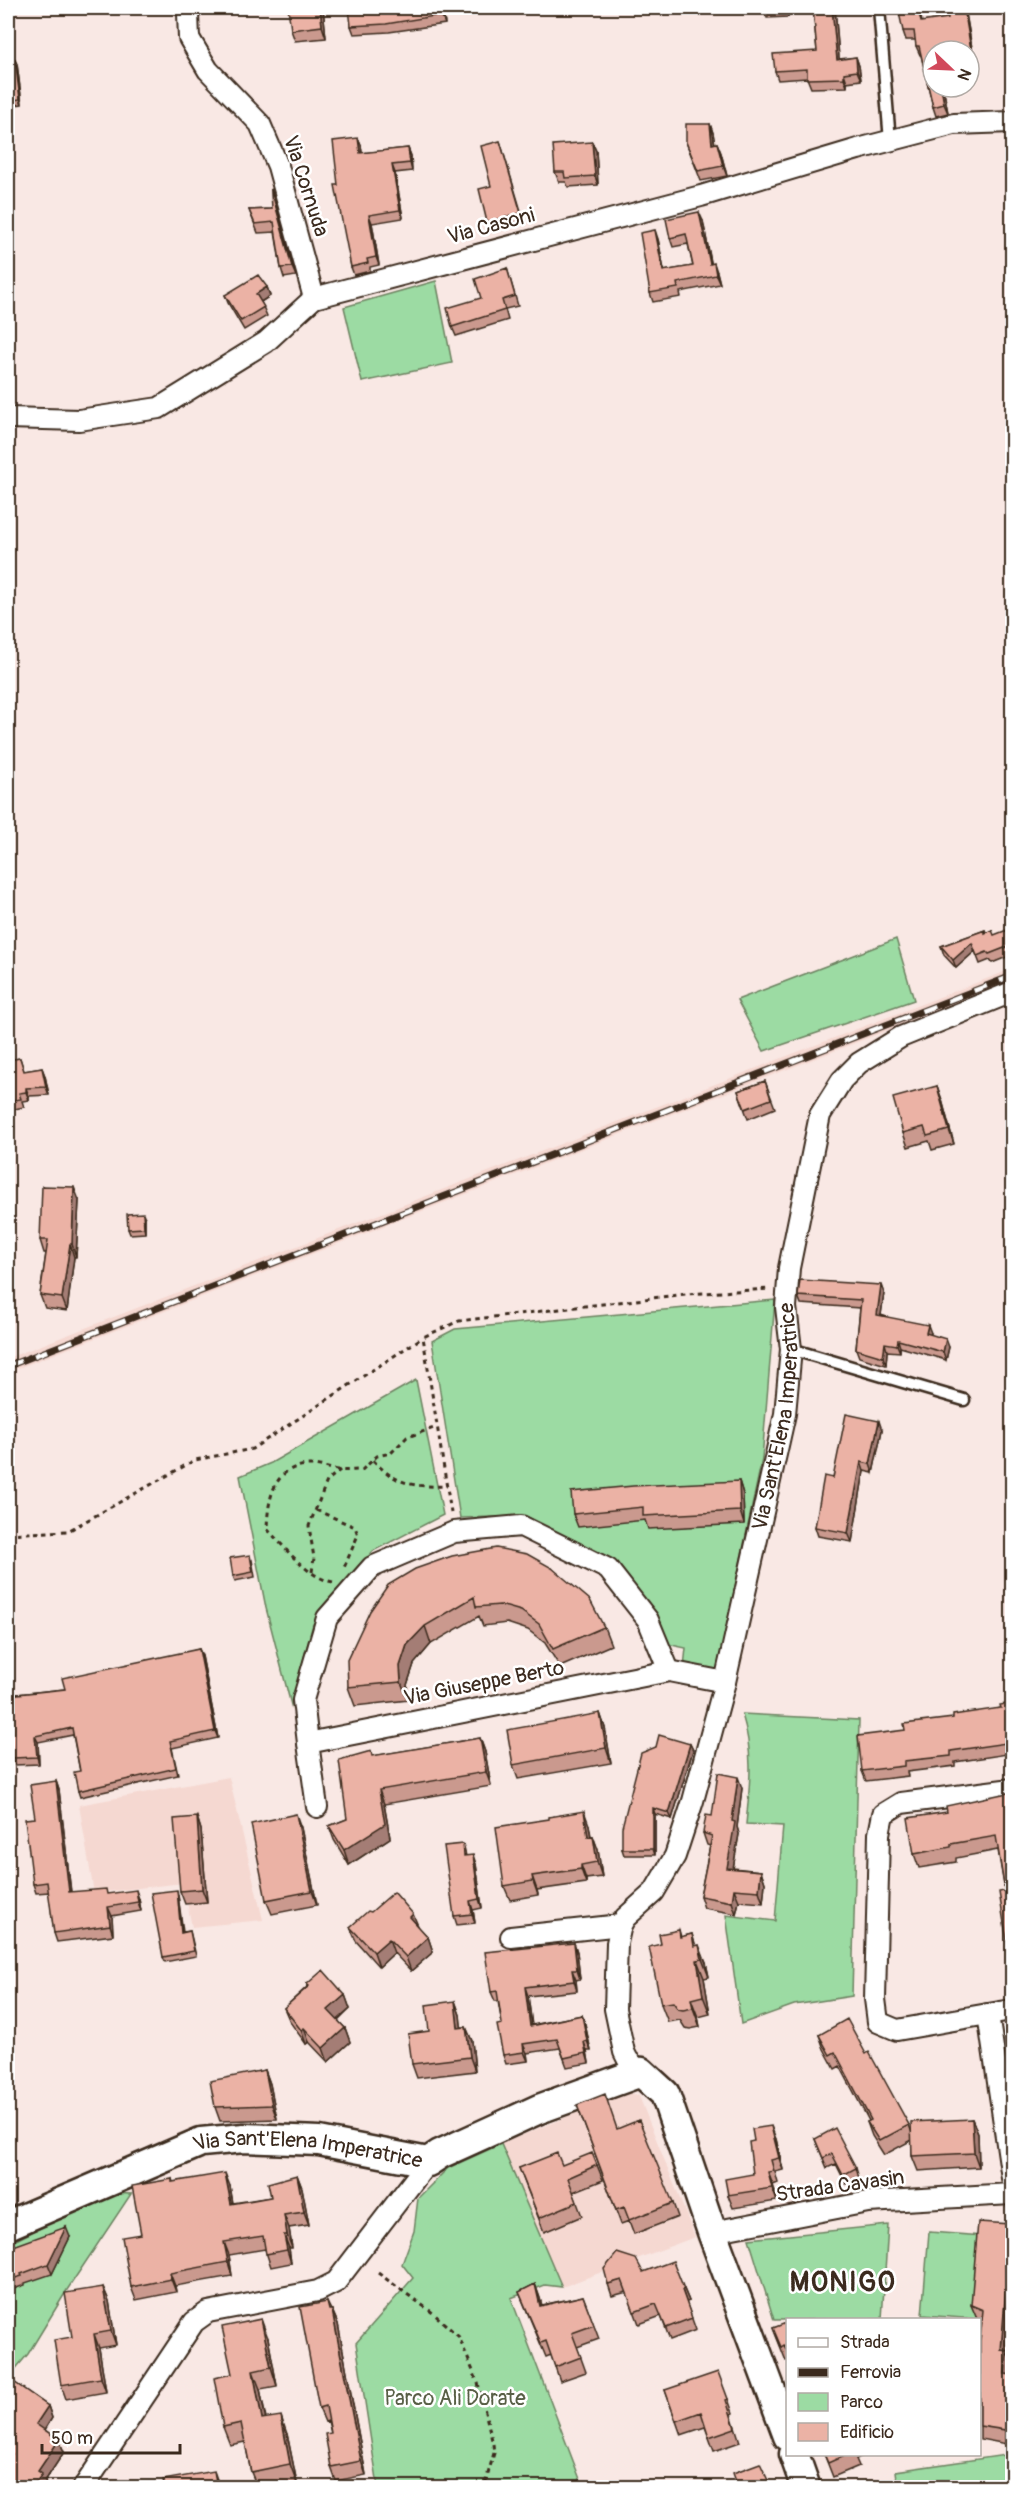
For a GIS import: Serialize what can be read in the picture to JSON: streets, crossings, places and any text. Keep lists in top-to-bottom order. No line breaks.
{"streets":{"street":["Via Cornuda","Via Casoni","Via Sant'Elena Imperatrice","Via Giuseppe Berto","Strada Cavasin"]},"crossings":[["Via Cornuda","Via Casoni"],["Via Sant'Elena Imperatrice","Via Giuseppe Berto"]],"districts":["MONIGO"],"parks":["Parco Ali Dorate"],"legend":["Strada","Ferrovia","Parco","Edificio"],"scale_bar":"50 m","north":"bottom right"}
